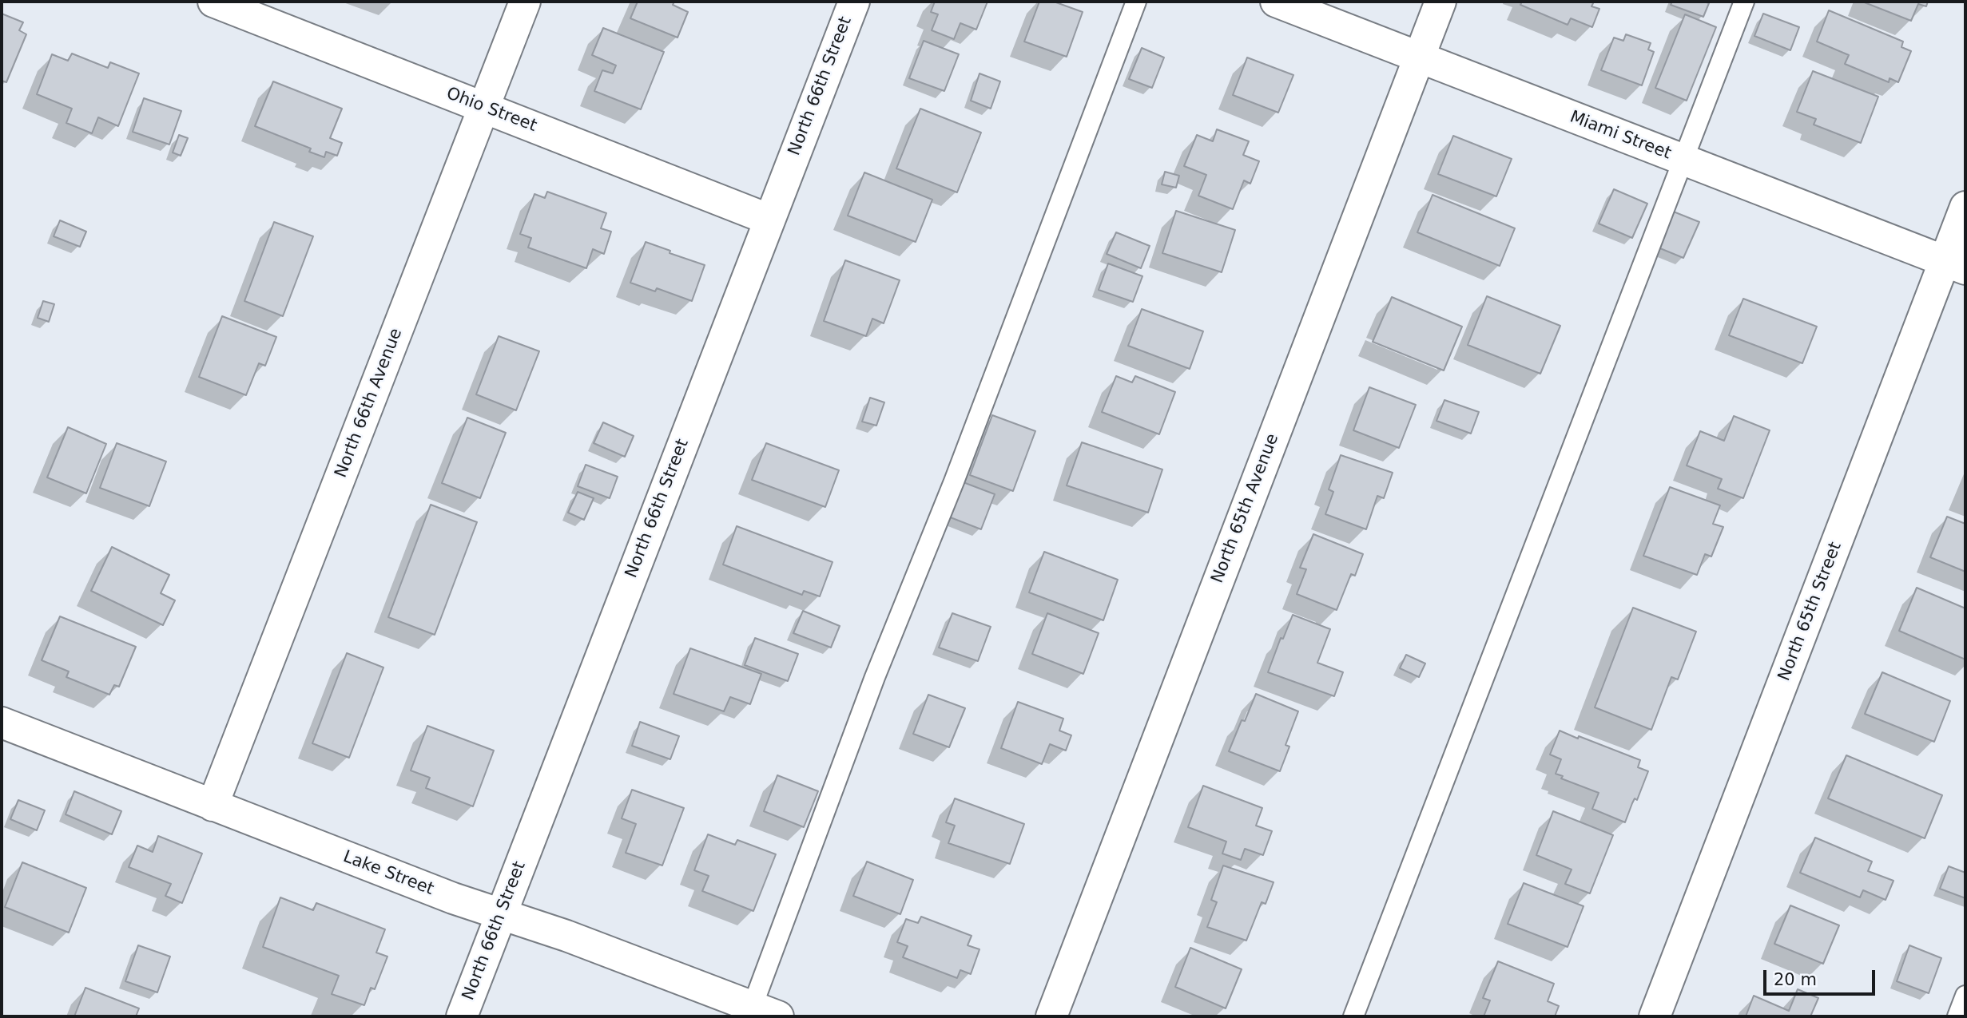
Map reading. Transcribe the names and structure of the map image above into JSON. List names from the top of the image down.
{
  "streets": {
    "street": [
      "North 66th Street",
      "Ohio Street",
      "Miami Street",
      "North 66th Avenue",
      "North 65th Avenue",
      "North 65th Street",
      "Lake Street"
    ]
  },
  "crossings": [
    ["North 66th Street", "Ohio Street"],
    ["North 66th Street", "Lake Street"],
    ["Ohio Street", "North 66th Avenue"],
    ["Miami Street", "North 65th Avenue"],
    ["Miami Street", "North 65th Street"],
    ["North 66th Avenue", "Lake Street"]
  ],
  "scale_bar": "20 m"
}
